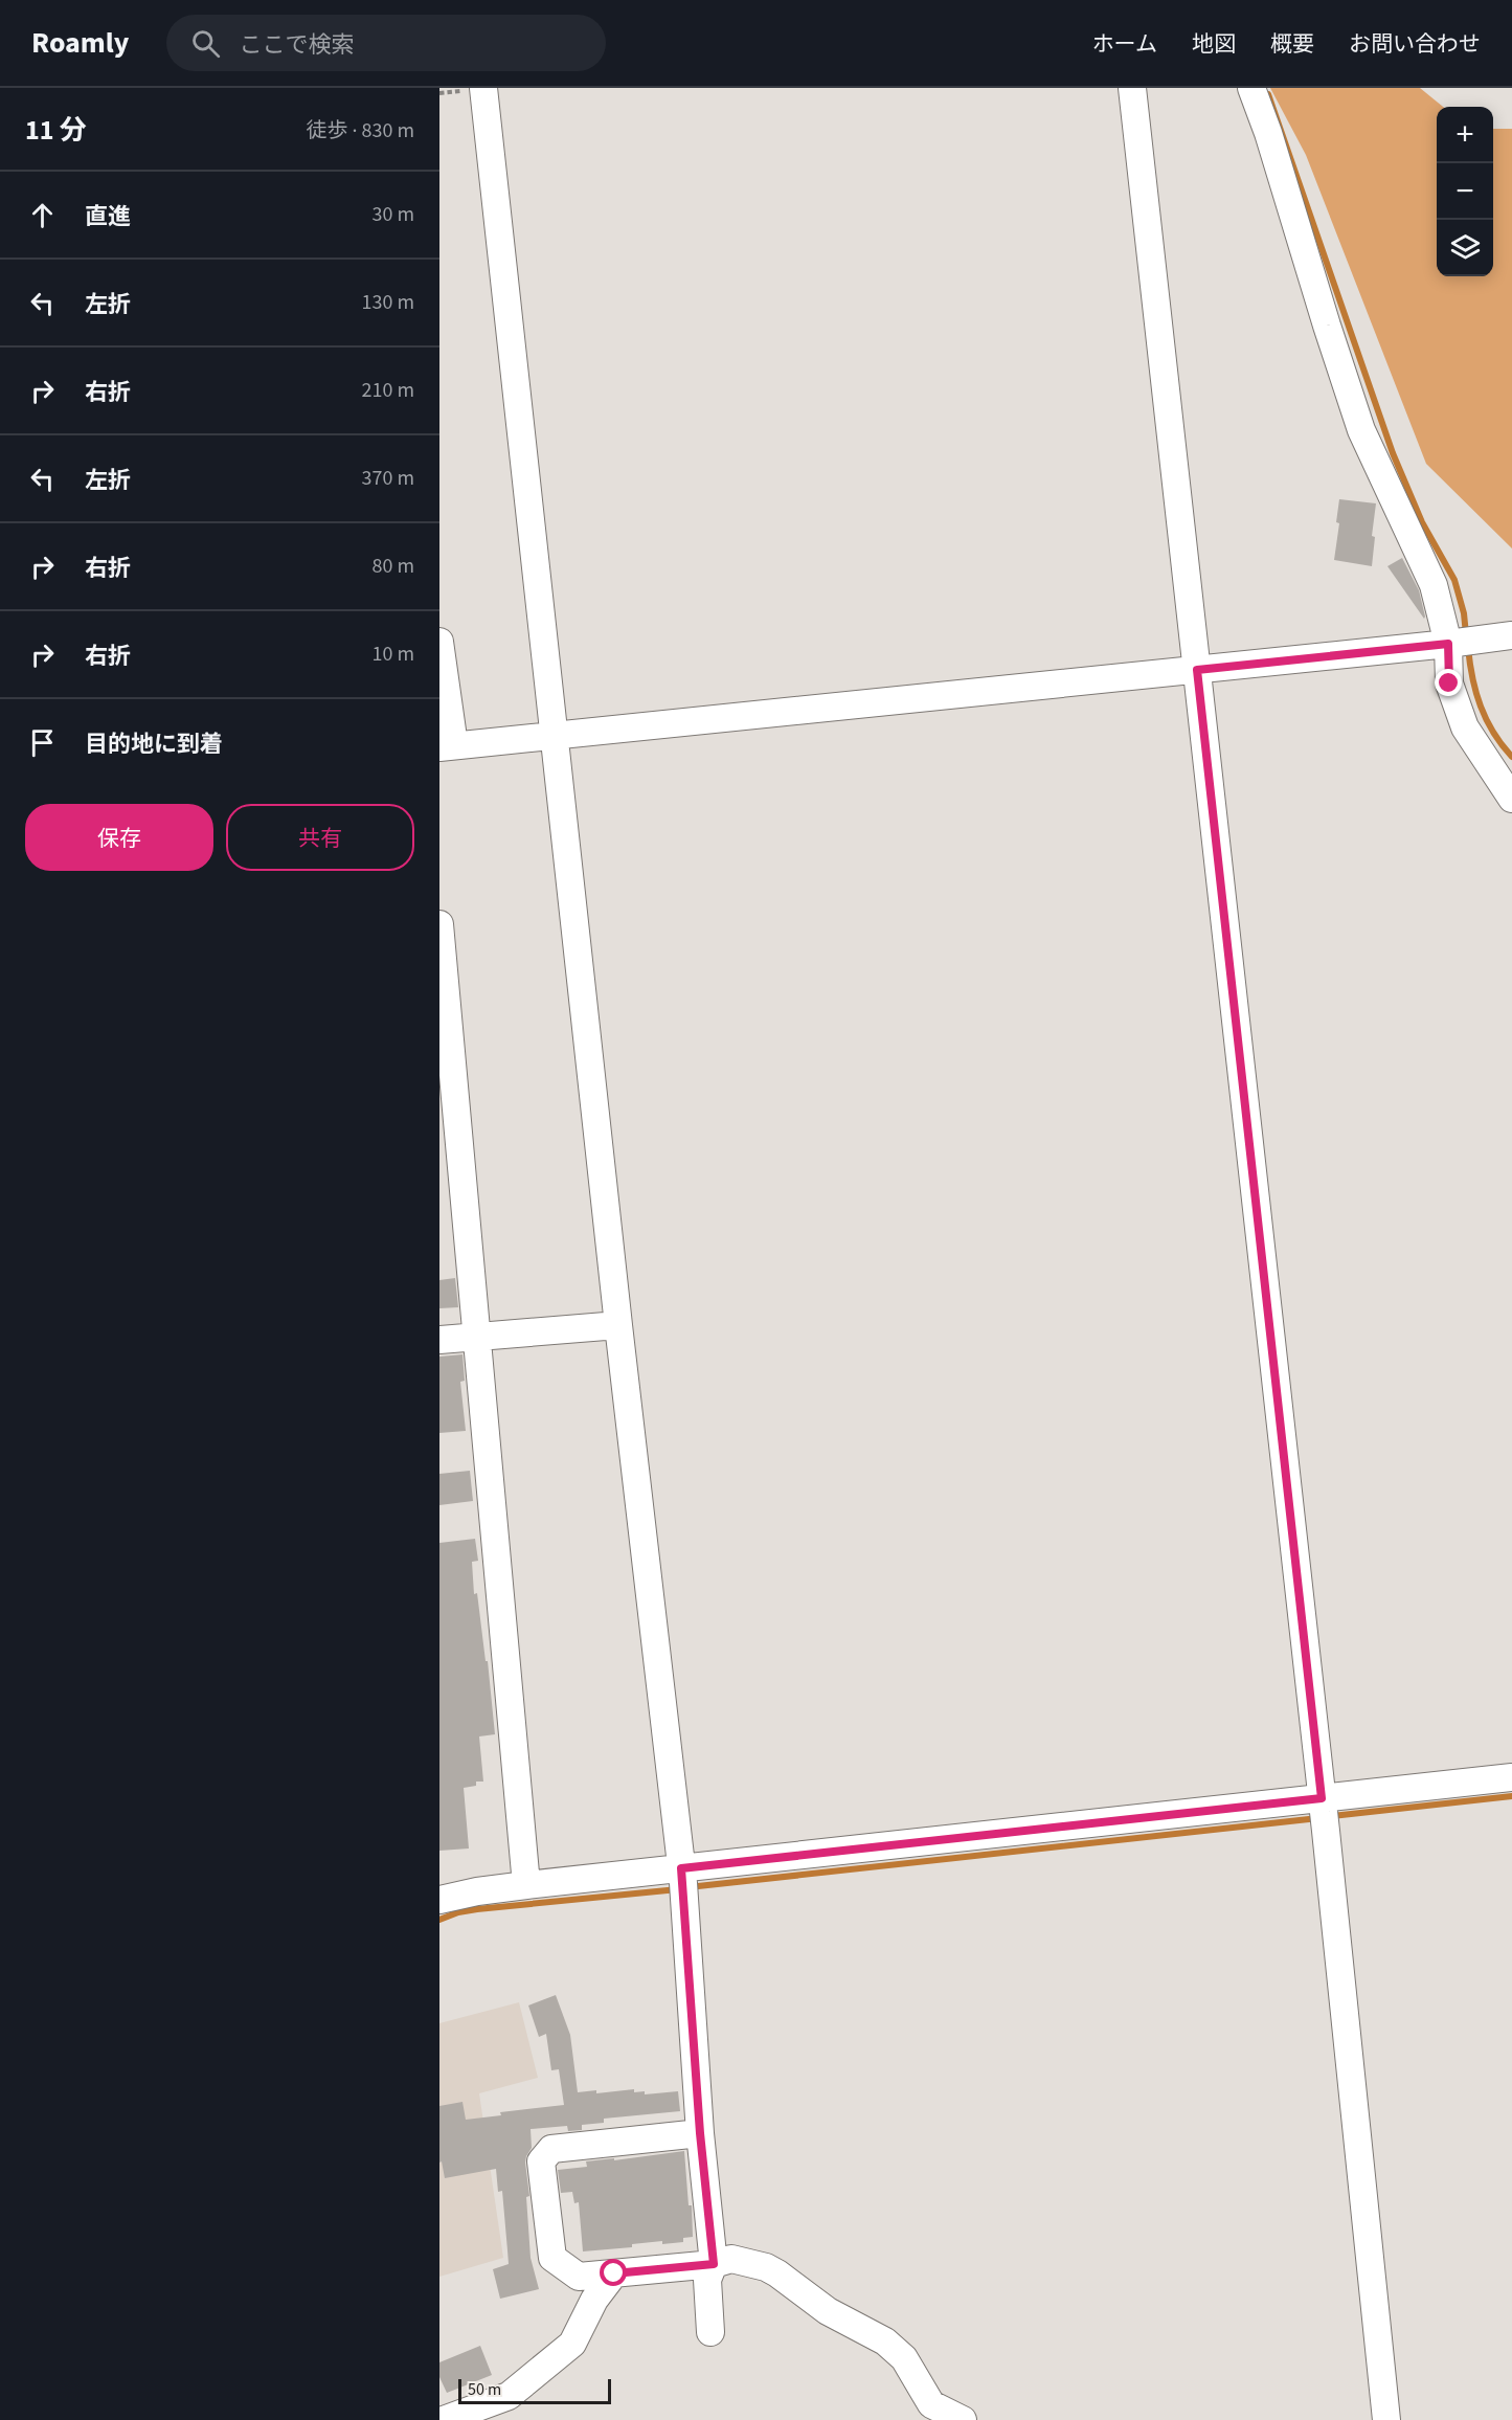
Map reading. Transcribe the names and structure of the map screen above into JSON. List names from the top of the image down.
{
  "scale_bar": "50 m",
  "page": {
    "header": "Roamly",
    "search": "ここで検索",
    "nav": [
      "ホーム",
      "地図",
      "概要",
      "お問い合わせ"
    ],
    "heading": ["11 分", "徒歩 · 830 m"],
    "map_buttons": ["+", "−"],
    "list": [
      ["直進", "30 m"],
      ["左折", "130 m"],
      ["右折", "210 m"],
      ["左折", "370 m"],
      ["右折", "80 m"],
      ["右折", "10 m"],
      "目的地に到着"
    ],
    "buttons": ["保存", "共有"],
    "scale": "50 m"
  }
}
